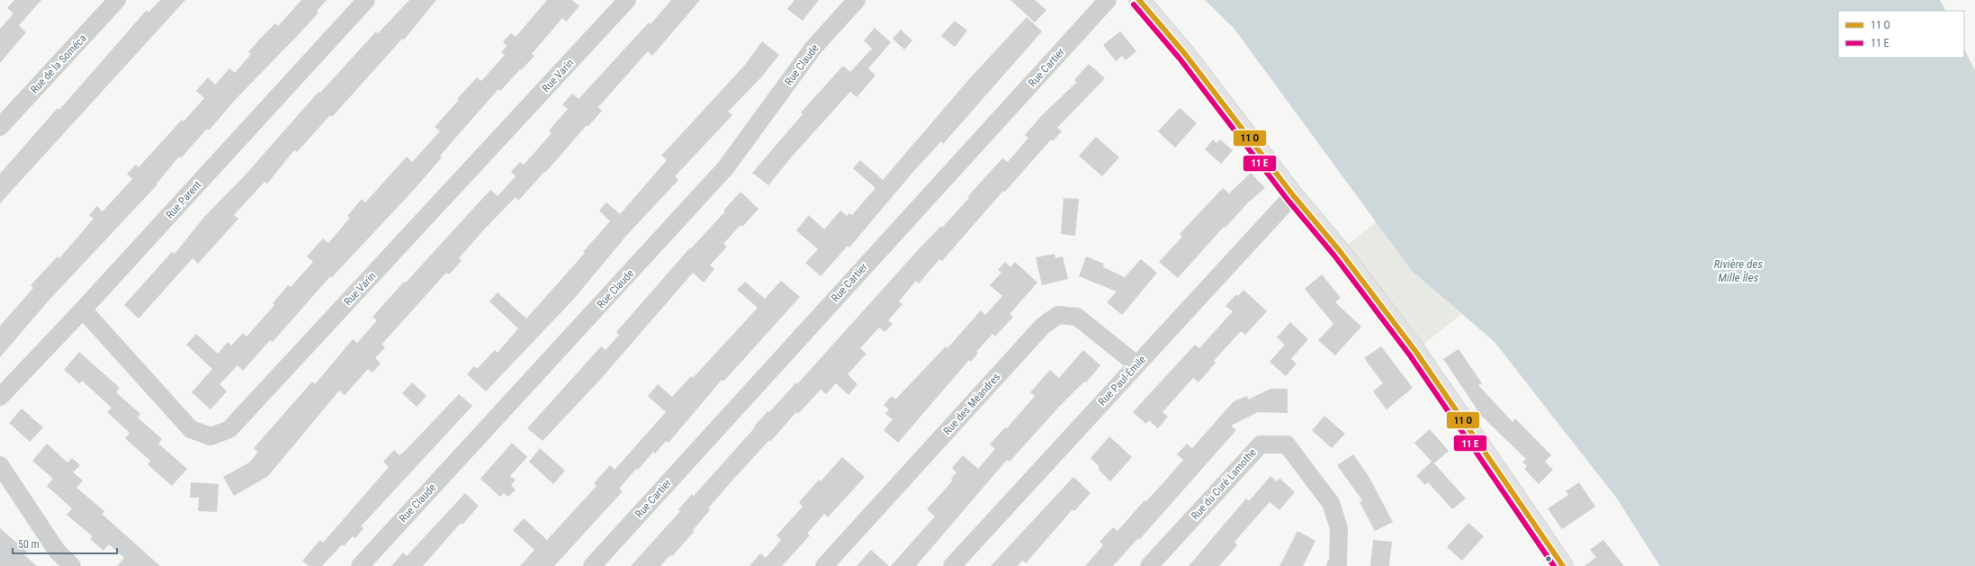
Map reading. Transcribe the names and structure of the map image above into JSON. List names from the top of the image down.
{
  "streets": {
    "street": [
      "Rue de la Soméca",
      "Rue Claude",
      "Rue Cartier",
      "Rue Varin",
      "Rue Parent",
      "Rue Paul-Émile",
      "Rue des Méandres",
      "Rue du Curé Lamothe"
    ]
  },
  "crossings": [
    ["Rue Varin", "Rue Parent"],
    ["Rue Paul-Émile", "Rue des Méandres"]
  ],
  "water": ["Rivière des Mille Îles"],
  "legend": ["11 O", "11 E"],
  "scale_bar": "50 m"
}
